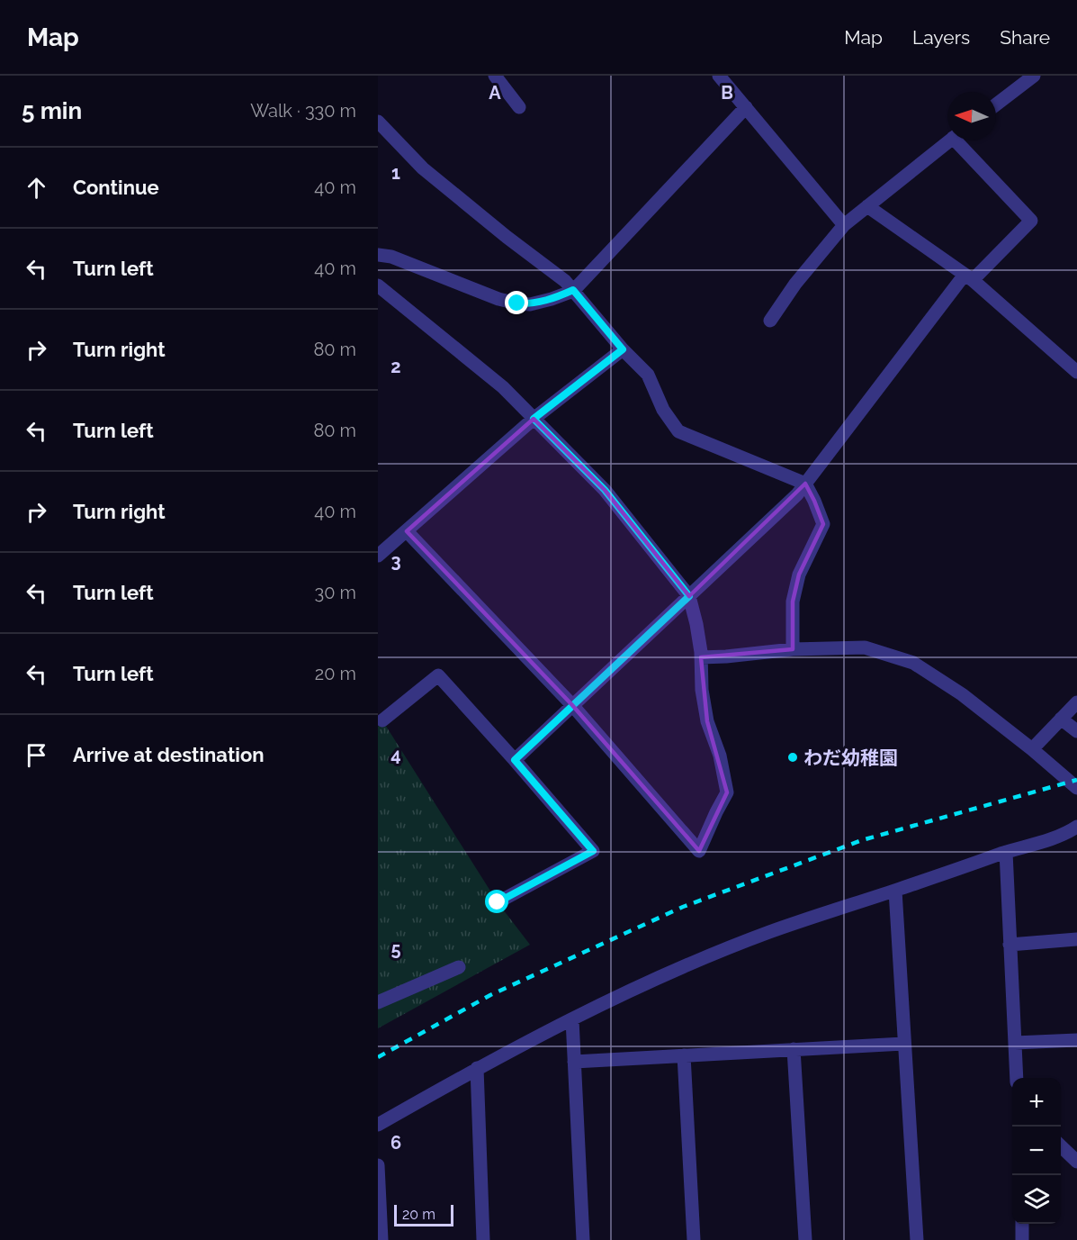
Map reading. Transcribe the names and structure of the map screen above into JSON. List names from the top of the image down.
{
  "places": ["わだ幼稚園"],
  "scale_bar": "20 m",
  "north": "left",
  "page": {
    "header": "Map",
    "nav": ["Map", "Layers", "Share"],
    "heading": ["5 min", "Walk · 330 m"],
    "list": [
      ["Continue", "40 m"],
      ["Turn left", "40 m"],
      ["Turn right", "80 m"],
      ["Turn left", "80 m"],
      ["Turn right", "40 m"],
      ["Turn left", "30 m"],
      ["Turn left", "20 m"],
      "Arrive at destination"
    ],
    "map_buttons": ["+", "−"],
    "scale": "20 m"
  },
  "grid": {
    "columns": ["A", "B"],
    "rows": [
      "1",
      "2",
      "3",
      "4",
      "5",
      "6"
    ]
  }
}
